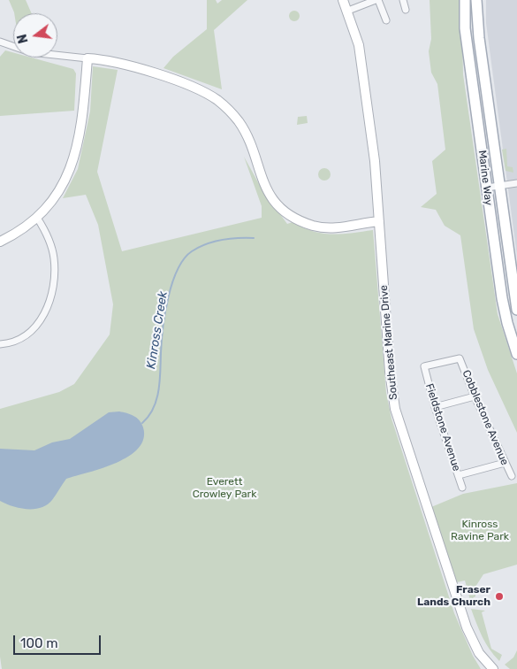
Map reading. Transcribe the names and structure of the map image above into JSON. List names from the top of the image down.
{
  "streets": {
    "main road": ["Marine Way"],
    "street": ["Southeast Marine Drive", "Cobblestone Avenue", "Fieldstone Avenue"]
  },
  "crossings": [
    ["Cobblestone Avenue", "Fieldstone Avenue"]
  ],
  "water": ["Kinross Creek"],
  "parks": ["Everett Crowley Park", "Kinross Ravine Park"],
  "places": ["Fraser Lands Church"],
  "scale_bar": "100 m",
  "north": "left"
}
